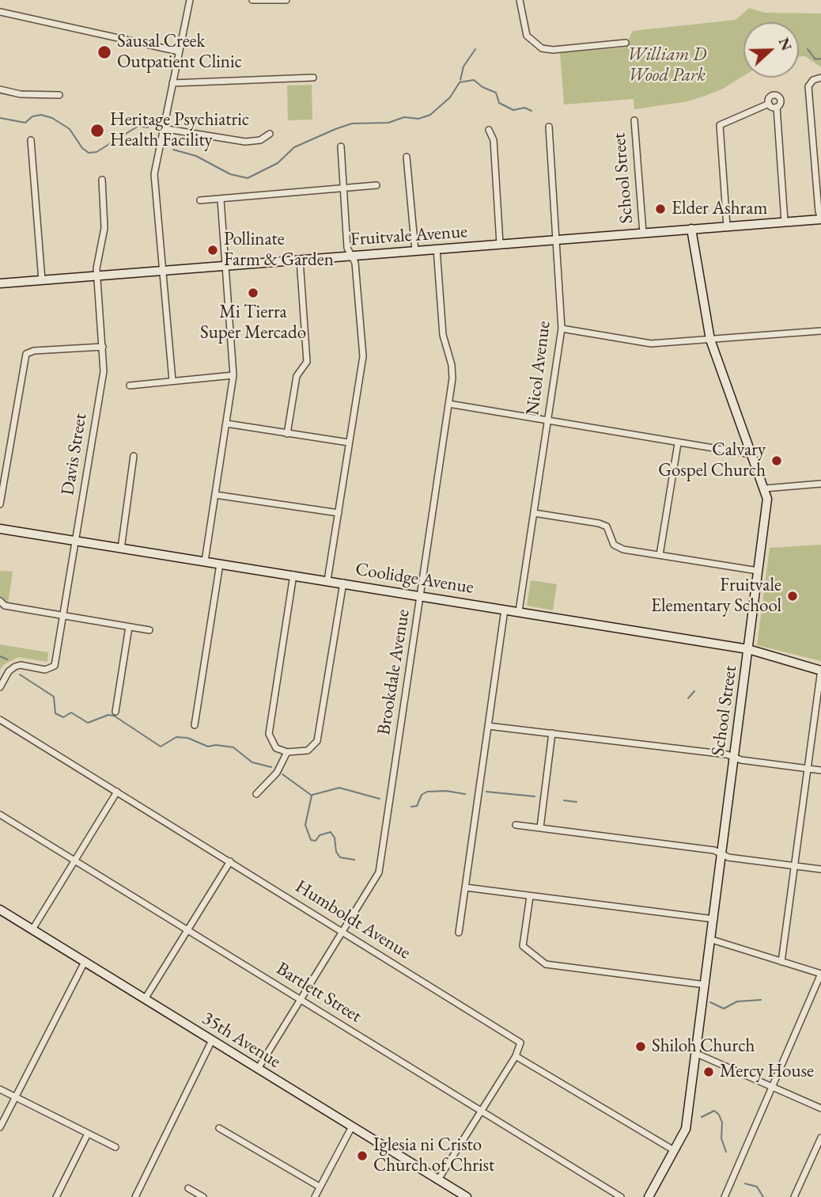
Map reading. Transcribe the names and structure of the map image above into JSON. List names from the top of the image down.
{
  "streets": {
    "street": [
      "School Street",
      "Fruitvale Avenue",
      "Nicol Avenue",
      "Davis Street",
      "Coolidge Avenue",
      "Brookdale Avenue",
      "Humboldt Avenue",
      "Bartlett Street",
      "35th Avenue"
    ]
  },
  "crossings": [
    ["School Street", "Fruitvale Avenue"],
    ["School Street", "Coolidge Avenue"],
    ["Fruitvale Avenue", "Nicol Avenue"],
    ["Fruitvale Avenue", "Davis Street"],
    ["Fruitvale Avenue", "Brookdale Avenue"],
    ["Nicol Avenue", "Coolidge Avenue"],
    ["Davis Street", "Coolidge Avenue"],
    ["Coolidge Avenue", "Brookdale Avenue"],
    ["Brookdale Avenue", "Humboldt Avenue"],
    ["Brookdale Avenue", "Bartlett Street"],
    ["Brookdale Avenue", "35th Avenue"]
  ],
  "parks": ["William D Wood Park"],
  "places": [
    "Sausal Creek Outpatient Clinic",
    "Heritage Psychiatric Health Facility",
    "Elder Ashram",
    "Pollinate Farm & Garden",
    "Mi Tierra Super Mercado",
    "Calvary Gospel Church",
    "Fruitvale Elementary School",
    "Shiloh Church",
    "Mercy House",
    "Iglesia ni Cristo Church of Christ"
  ],
  "north": "right"
}
